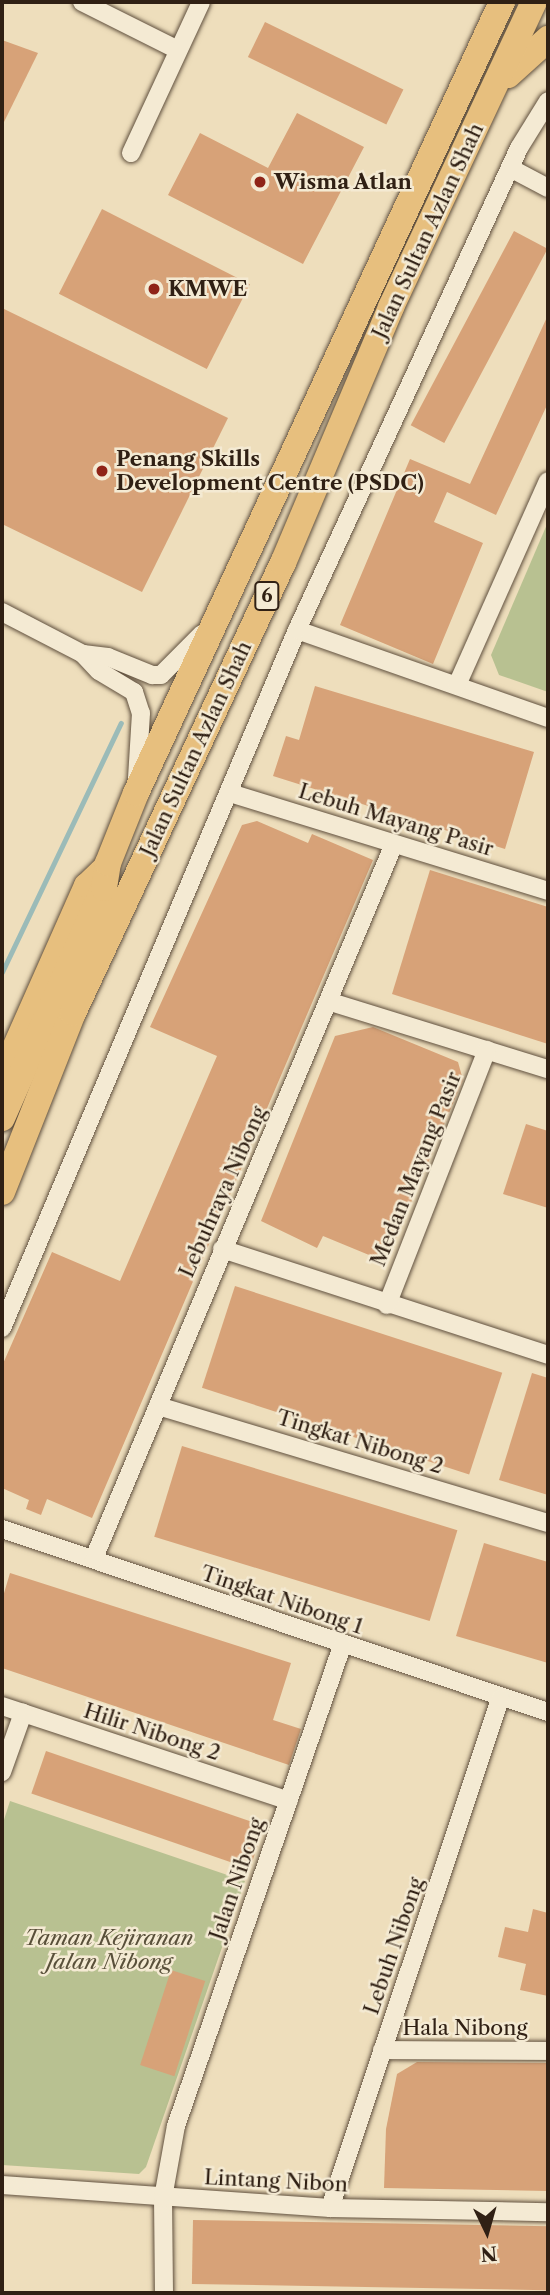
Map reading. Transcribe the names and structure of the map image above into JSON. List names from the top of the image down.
{
  "streets": {
    "highway": ["Jalan Sultan Azlan Shah", "6"],
    "street": [
      "Lebuh Mayang Pasir",
      "Medan Mayang Pasir",
      "Lebuhraya Nibong",
      "Tingkat Nibong 2",
      "Tingkat Nibong 1",
      "Hilir Nibong 2",
      "Jalan Nibong",
      "Lebuh Nibong",
      "Hala Nibong",
      "Lintang Nibon"
    ]
  },
  "crossings": [
    ["Lebuh Mayang Pasir", "Lebuhraya Nibong"],
    ["Medan Mayang Pasir", "Lebuhraya Nibong"],
    ["Lebuhraya Nibong", "Tingkat Nibong 2"],
    ["Lebuhraya Nibong", "Tingkat Nibong 1"],
    ["Tingkat Nibong 1", "Jalan Nibong"],
    ["Tingkat Nibong 1", "Lebuh Nibong"],
    ["Hilir Nibong 2", "Jalan Nibong"],
    ["Jalan Nibong", "Lintang Nibon"],
    ["Lebuh Nibong", "Hala Nibong"],
    ["Lebuh Nibong", "Lintang Nibon"]
  ],
  "parks": ["Taman Kejiranan Jalan Nibong"],
  "places": ["Wisma Atlan", "KMWE", "Penang Skills Development Centre (PSDC)"],
  "north": "bottom"
}
